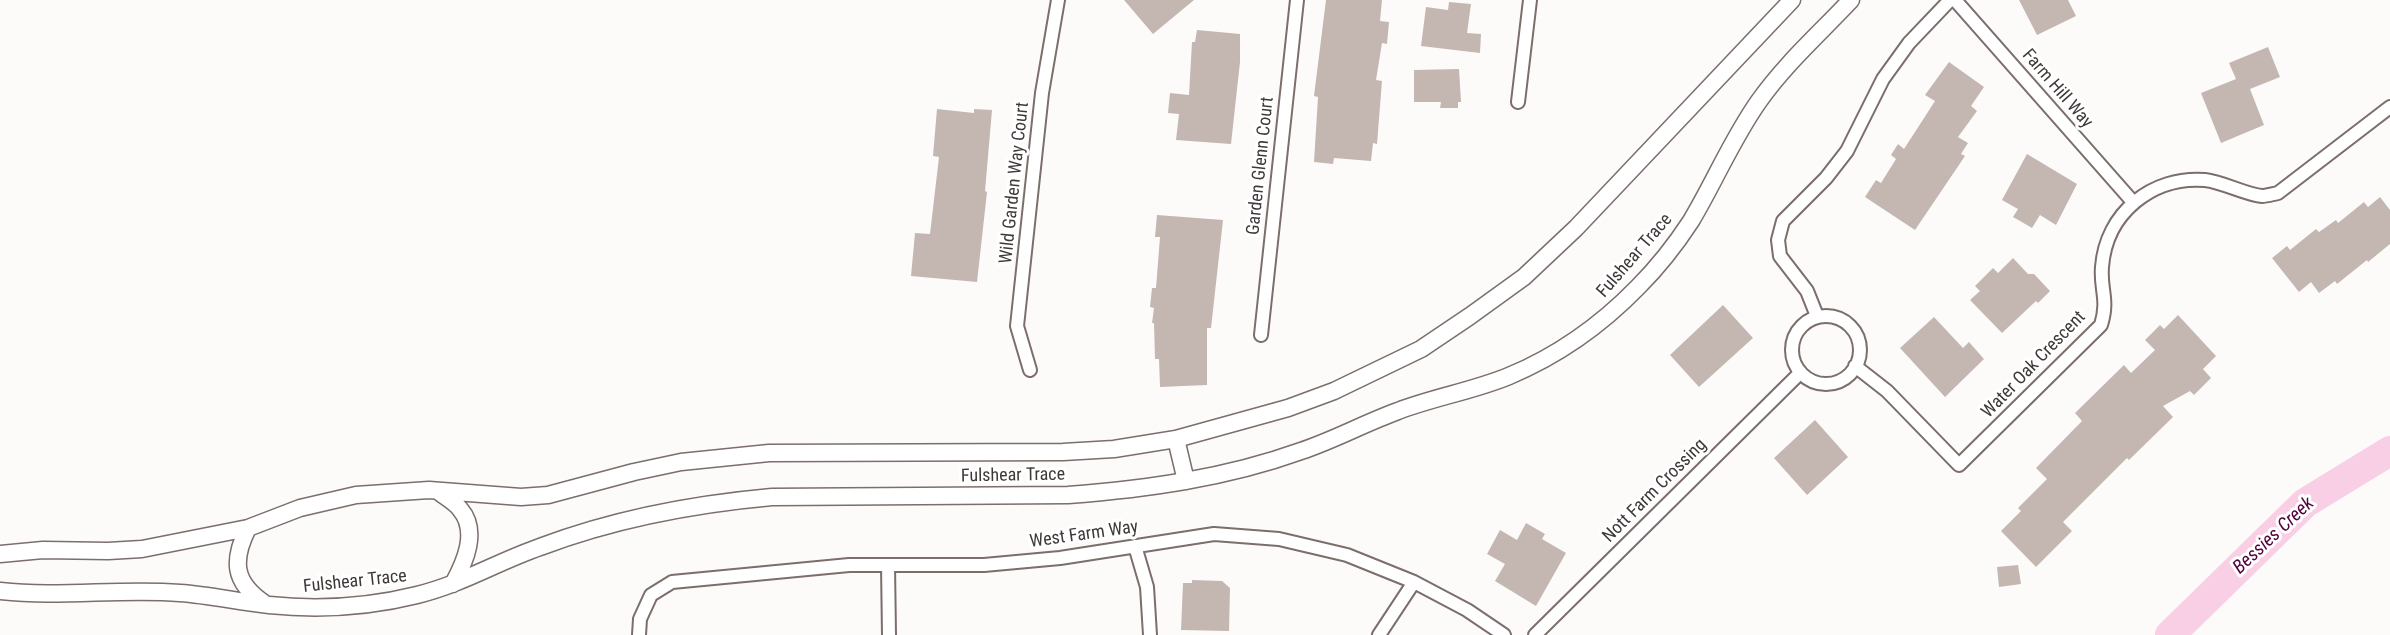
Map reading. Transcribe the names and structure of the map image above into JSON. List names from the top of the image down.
{
  "streets": {
    "street": [
      "Farm Hill Way",
      "Garden Glenn Court",
      "Wild Garden Way Court",
      "Fulshear Trace",
      "Water Oak Crescent",
      "Nott Farm Crossing",
      "West Farm Way"
    ]
  },
  "crossings": [
    ["Farm Hill Way", "Water Oak Crescent"],
    ["Water Oak Crescent", "Nott Farm Crossing"]
  ],
  "water": ["Bessies Creek"]
}
